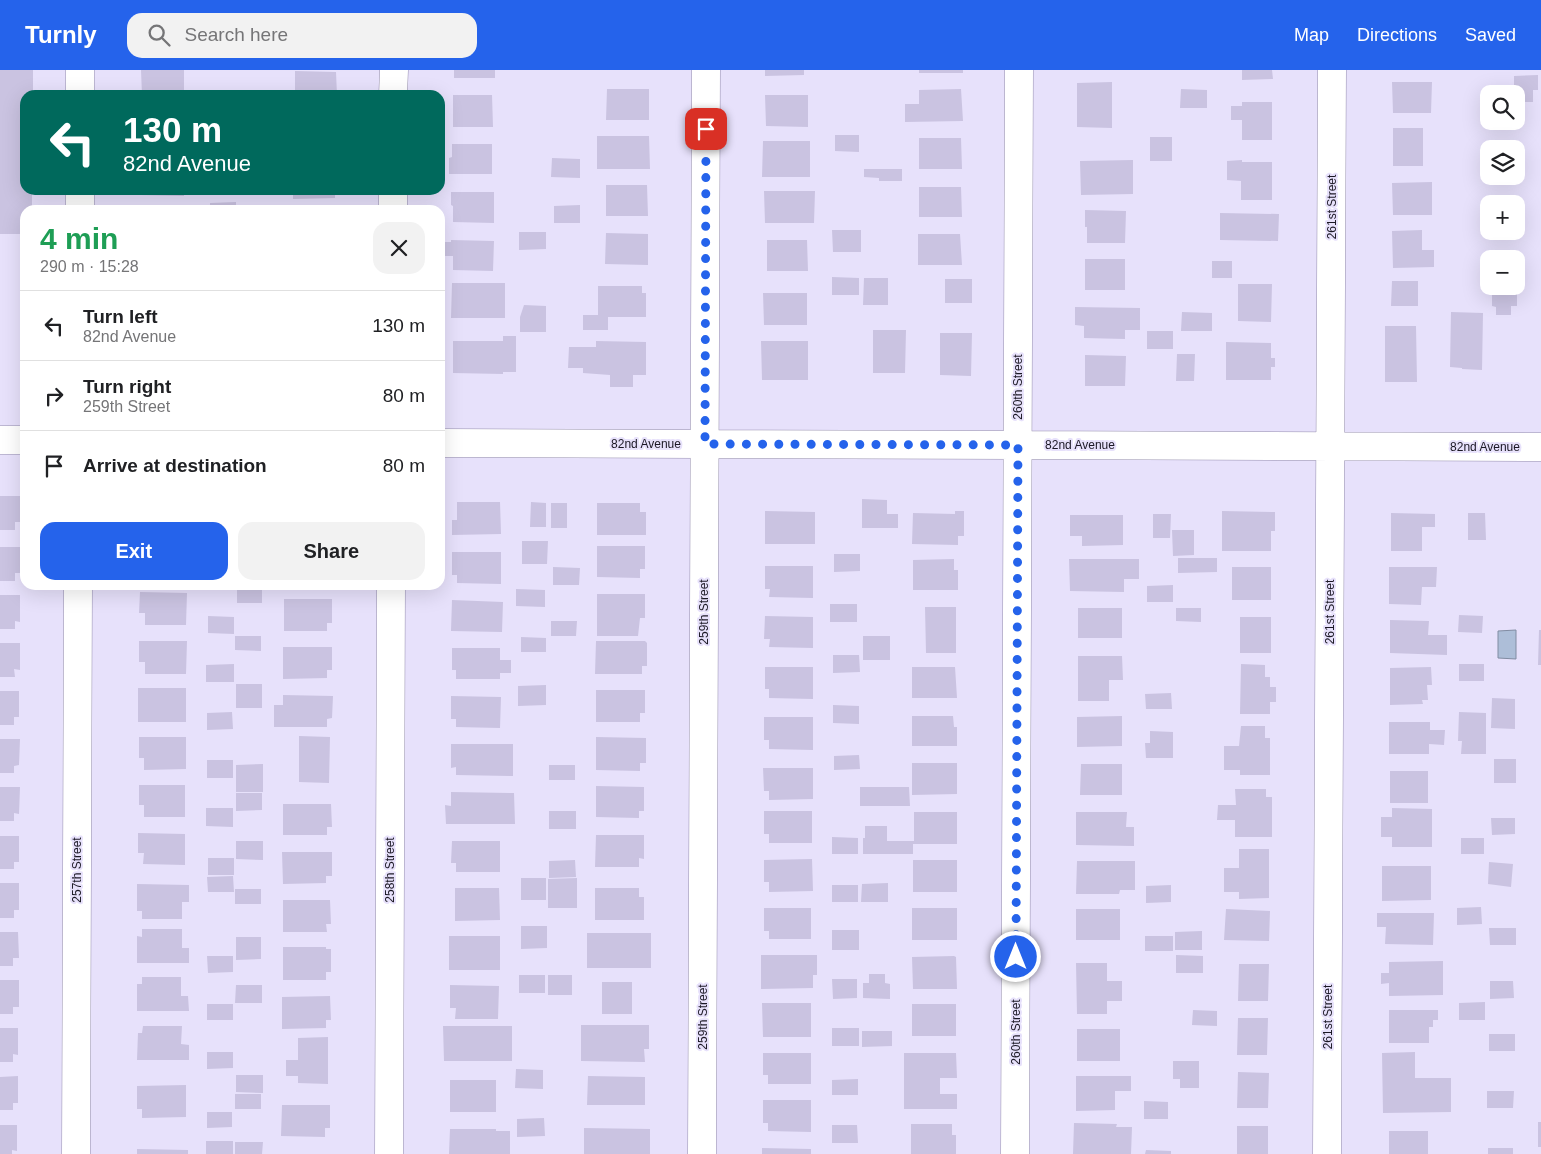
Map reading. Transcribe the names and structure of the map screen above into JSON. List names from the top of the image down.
{
  "streets": {
    "street": [
      "261st Street",
      "260th Street",
      "82nd Avenue",
      "259th Street",
      "257th Street",
      "258th Street"
    ]
  },
  "crossings": [
    ["261st Street", "82nd Avenue"],
    ["260th Street", "82nd Avenue"],
    ["82nd Avenue", "259th Street"]
  ],
  "page": {
    "header": "Turnly",
    "search": "Search here",
    "nav": ["Map", "Directions", "Saved"],
    "map_buttons": ["+", "−"],
    "turn": ["130 m", "82nd Avenue"],
    "heading": ["4 min", "290 m · 15:28"],
    "list": [
      {
        "name": "Turn left",
        "note": "82nd Avenue",
        "value": "130 m"
      },
      {
        "name": "Turn right",
        "note": "259th Street",
        "value": "80 m"
      },
      {
        "name": "Arrive at destination",
        "value": "80 m"
      }
    ],
    "buttons": ["Exit", "Share"]
  }
}
